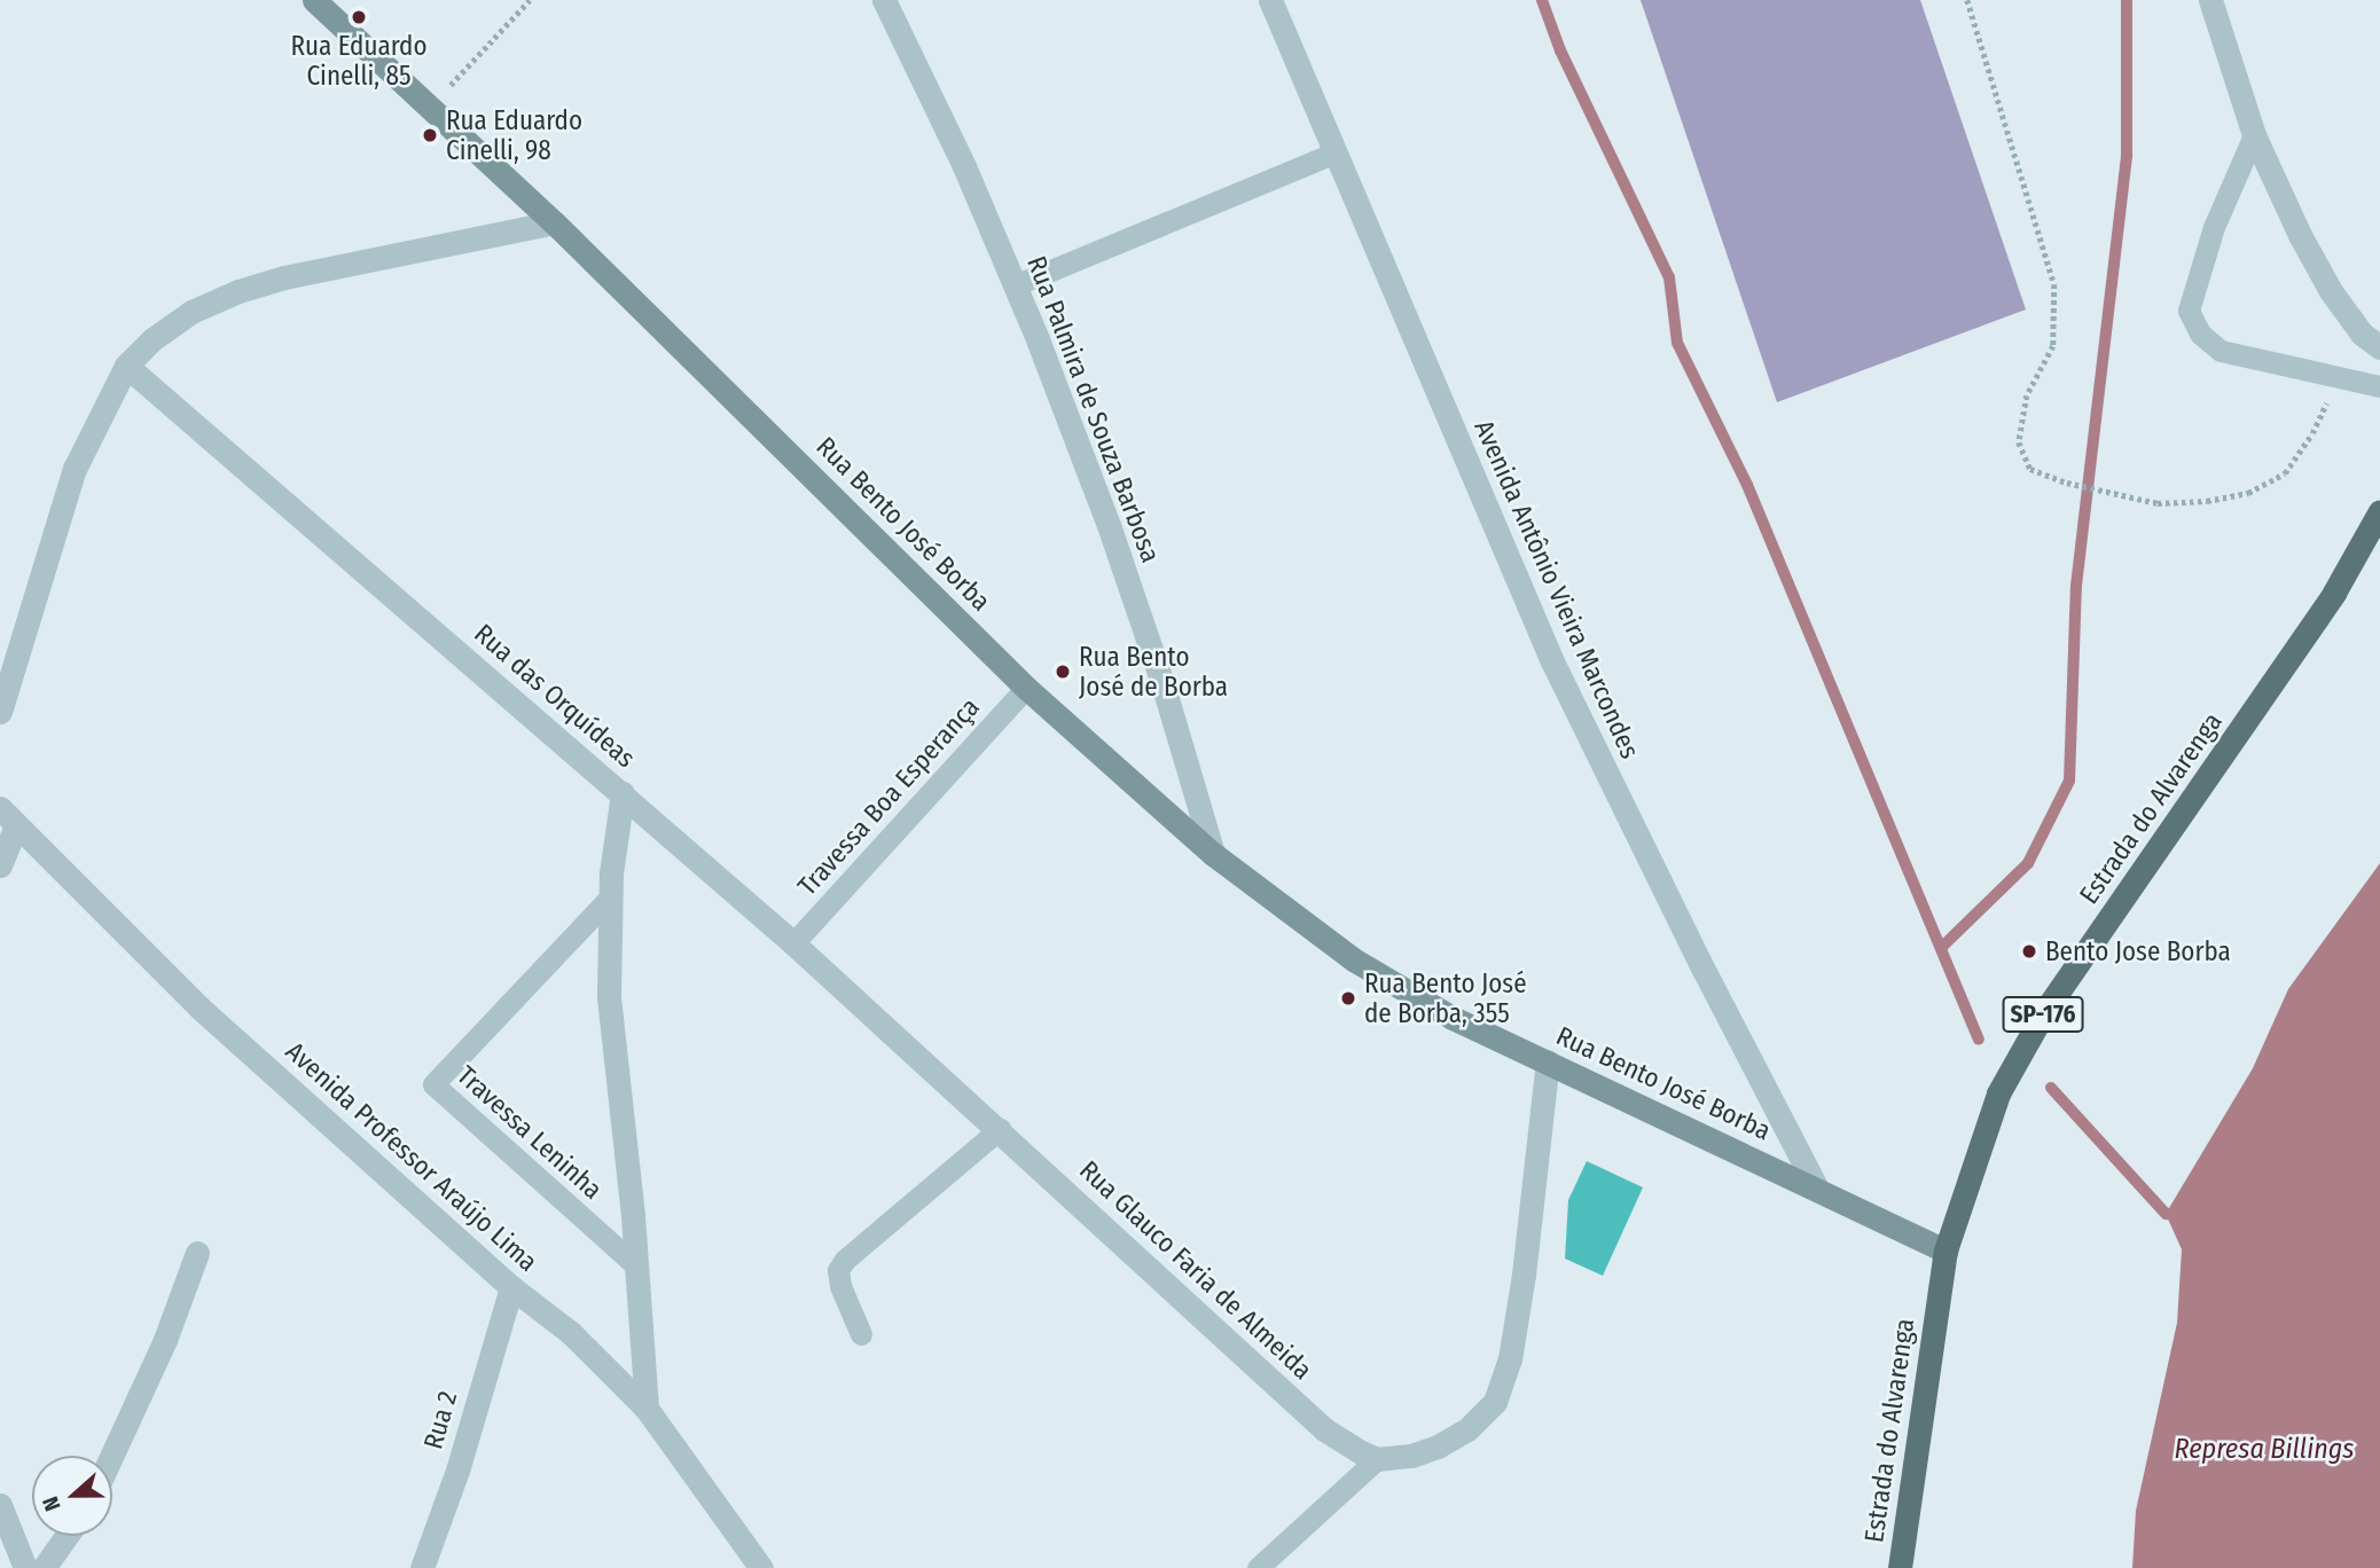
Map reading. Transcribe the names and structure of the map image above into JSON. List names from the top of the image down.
{
  "streets": {
    "main road": ["Estrada do Alvarenga", "SP-176"],
    "street": [
      "Rua Palmira de Souza Barbosa",
      "Rua Bento José Borba",
      "Avenida Antônio Vieira Marcondes",
      "Rua das Orquídeas",
      "Avenida Professor Araújo Lima",
      "Rua Glauco Faria de Almeida",
      "Rua 2"
    ],
    "lane": ["Travessa Boa Esperança", "Travessa Leninha"]
  },
  "crossings": [
    ["Rua Palmira de Souza Barbosa", "Rua Bento José Borba"],
    ["Rua Bento José Borba", "Avenida Antônio Vieira Marcondes"],
    ["Rua Bento José Borba", "Travessa Boa Esperança"],
    ["Rua Bento José Borba", "Estrada do Alvarenga"],
    ["Rua das Orquídeas", "Travessa Leninha"],
    ["Rua das Orquídeas", "Avenida Professor Araújo Lima"],
    ["Rua das Orquídeas", "Rua Glauco Faria de Almeida"],
    ["Travessa Boa Esperança", "Rua Glauco Faria de Almeida"],
    ["Avenida Professor Araújo Lima", "Rua 2"]
  ],
  "water": ["Represa Billings"],
  "places": [
    "Rua Eduardo Cinelli, 85",
    "Rua Eduardo Cinelli, 98",
    "Rua Bento José de Borba",
    "Bento Jose Borba",
    "Rua Bento José de Borba, 355"
  ],
  "north": "left"
}
